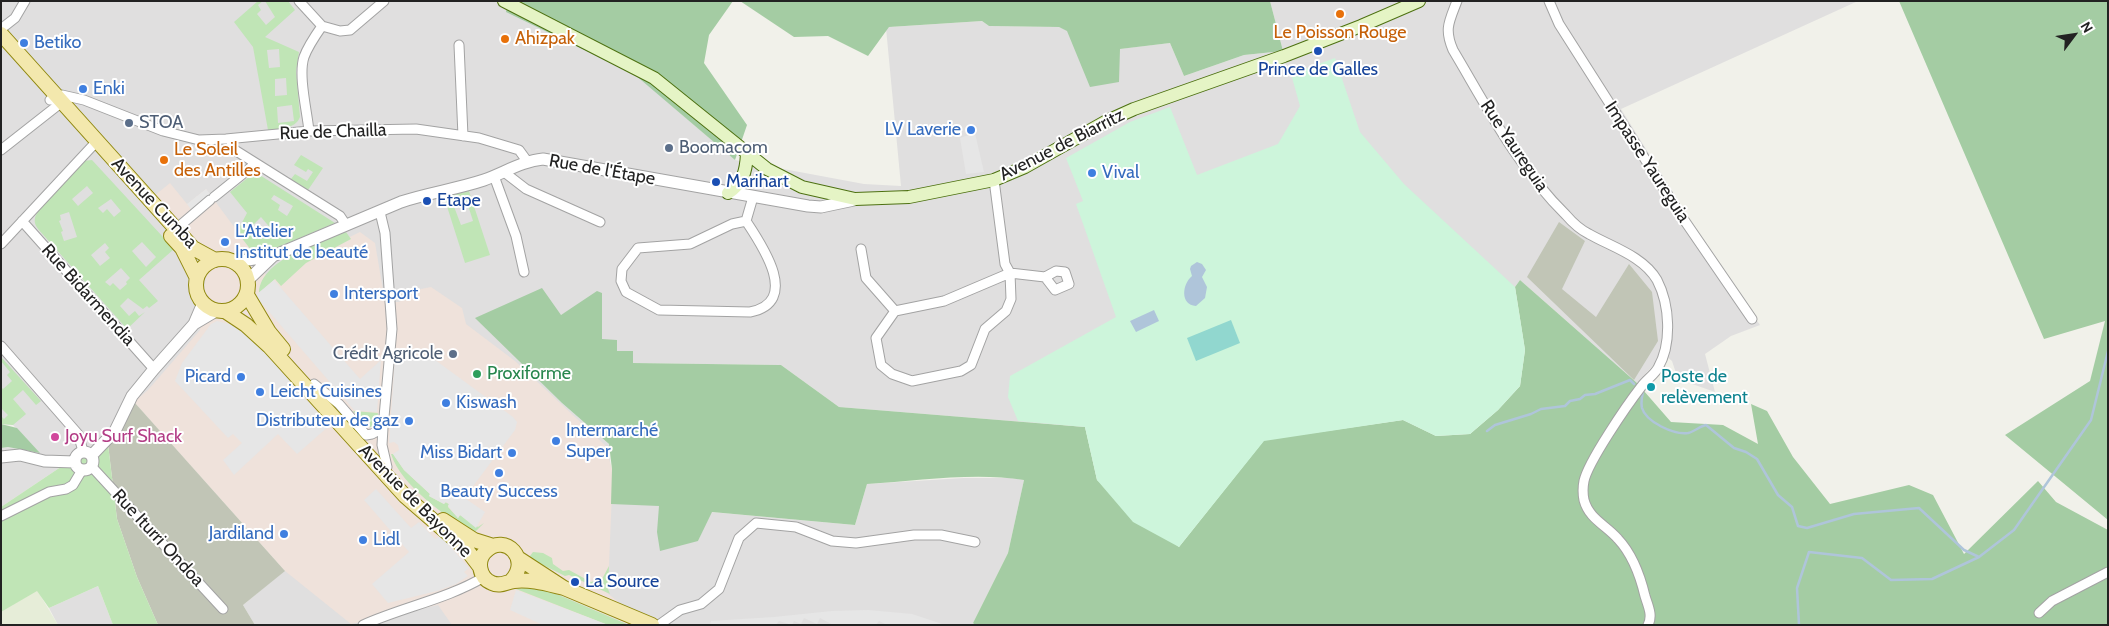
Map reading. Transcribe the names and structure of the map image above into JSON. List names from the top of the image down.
{
  "streets": {
    "main road": ["Avenue de Biarritz", "Avenue Cumba", "Avenue de Bayonne"],
    "street": [
      "Rue de Chailla",
      "Rue Yaureguia",
      "Impasse Yaureguia",
      "Rue de l'Étape",
      "Rue Bidarmendia",
      "Rue Iturri Ondoa"
    ]
  },
  "crossings": [
    ["Rue de Chailla", "Rue de l'Étape"],
    ["Rue de Chailla", "Avenue Cumba"],
    ["Avenue de Biarritz", "Rue de l'Étape"],
    ["Avenue Cumba", "Avenue de Bayonne"]
  ],
  "places": [
    "Le Poisson Rouge",
    "Ahizpak",
    "Betiko",
    "Prince de Galles",
    "Enki",
    "STOA",
    "LV Laverie",
    "Boomacom",
    "Le Soleil des Antilles",
    "Vival",
    "Marihart",
    "Etape",
    "L'Atelier Institut de beauté",
    "Intersport",
    "Crédit Agricole",
    "Proxiforme",
    "Picard",
    "Poste de relèvement",
    "Leicht Cuisines",
    "Kiswash",
    "Distributeur de gaz",
    "Joyu Surf Shack",
    "Intermarché Super",
    "Miss Bidart",
    "Beauty Success",
    "Jardiland",
    "Lidl",
    "La Source"
  ],
  "north": "top right"
}
